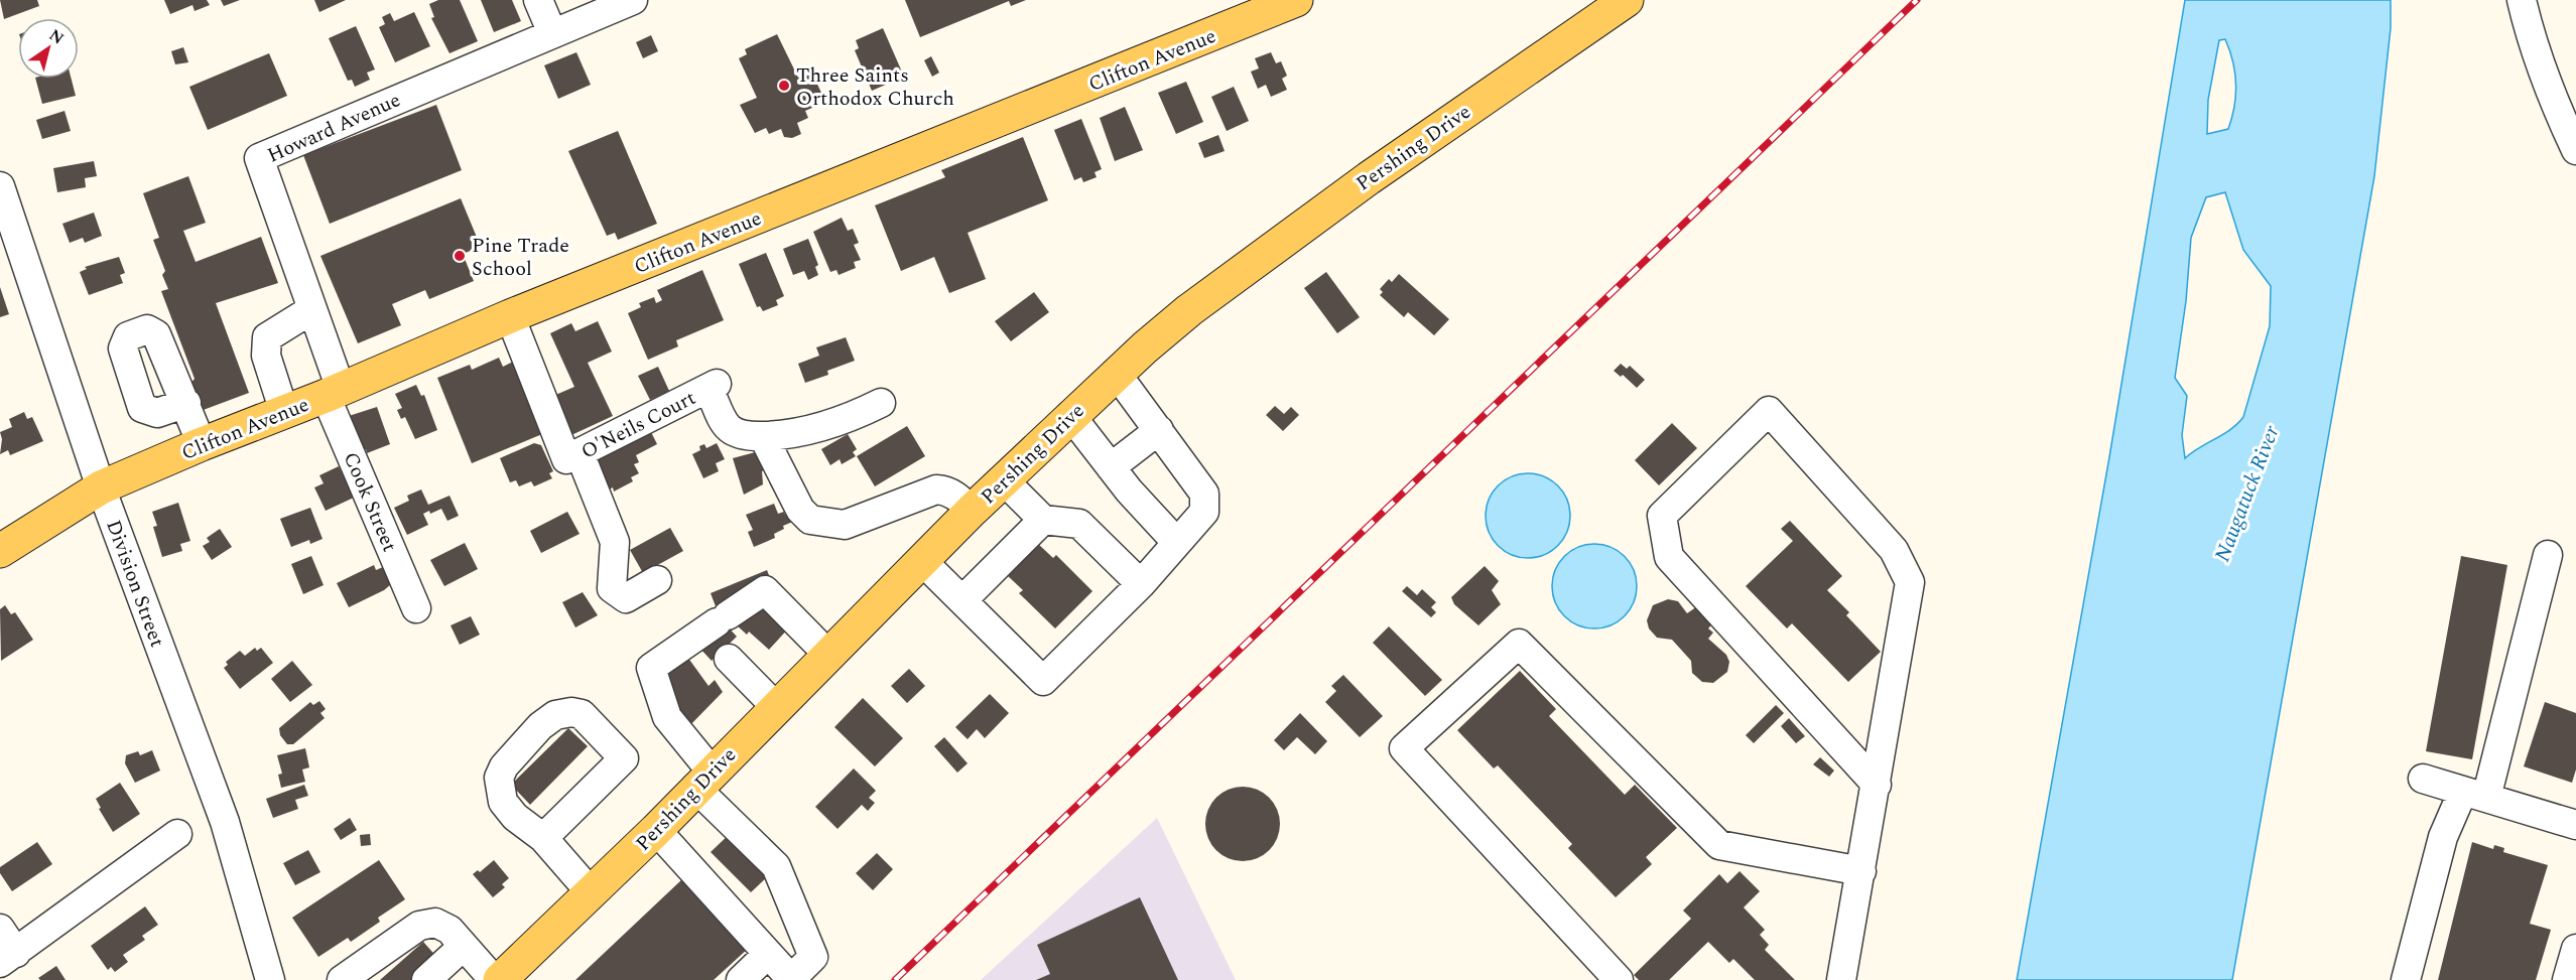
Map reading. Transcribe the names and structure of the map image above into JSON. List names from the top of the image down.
{
  "streets": {
    "main road": ["Clifton Avenue", "Pershing Drive"],
    "street": [
      "Howard Avenue",
      "O'Neils Court",
      "Cook Street",
      "Division Street"
    ]
  },
  "crossings": [
    ["Clifton Avenue", "Howard Avenue"],
    ["Clifton Avenue", "O'Neils Court"],
    ["Clifton Avenue", "Cook Street"],
    ["Clifton Avenue", "Division Street"],
    ["Howard Avenue", "Cook Street"]
  ],
  "water": ["Naugatuck River"],
  "places": ["Three Saints Orthodox Church", "Pine Trade School"],
  "north": "top right"
}
